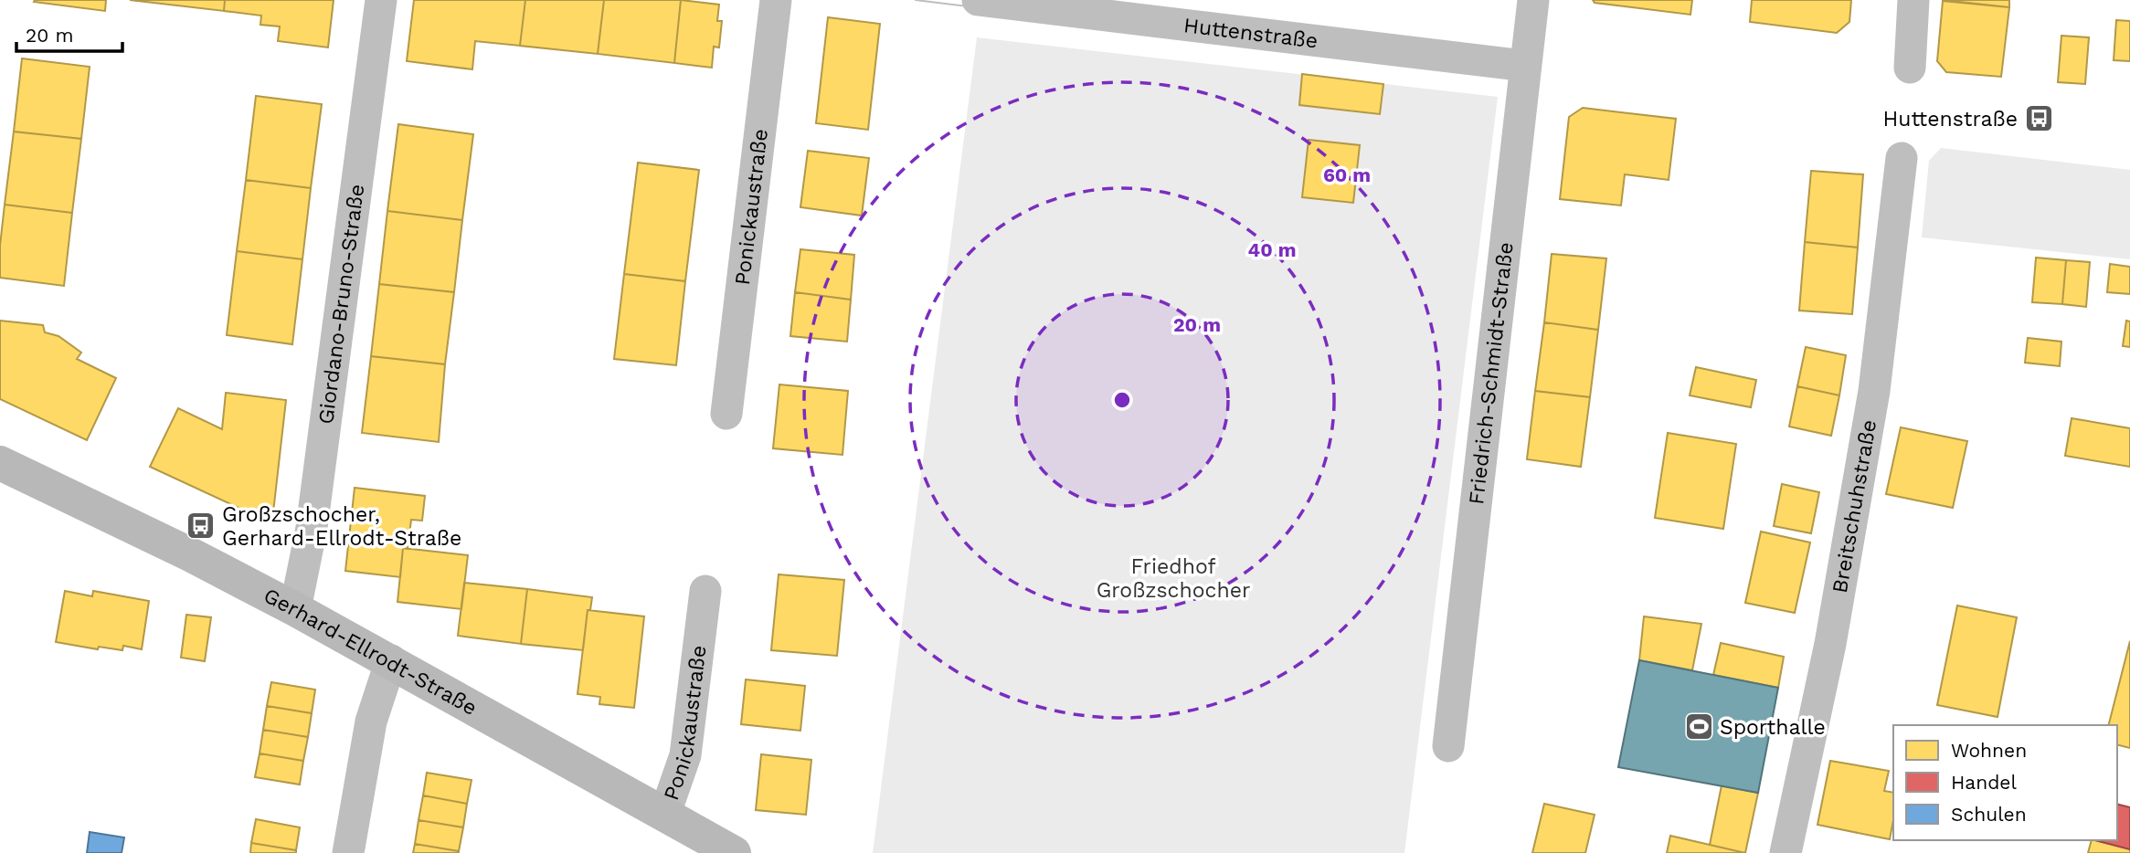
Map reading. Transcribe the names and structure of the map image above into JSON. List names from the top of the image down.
{
  "streets": {
    "main road": ["Gerhard-Ellrodt-Straße"],
    "street": [
      "Huttenstraße",
      "Ponickaustraße",
      "Giordano-Bruno-Straße",
      "Friedrich-Schmidt-Straße",
      "Breitschuhstraße"
    ]
  },
  "crossings": [
    ["Huttenstraße", "Friedrich-Schmidt-Straße"],
    ["Ponickaustraße", "Gerhard-Ellrodt-Straße"],
    ["Giordano-Bruno-Straße", "Gerhard-Ellrodt-Straße"]
  ],
  "parks": ["Friedhof Großzschocher"],
  "places": {
    "bus stop": ["Huttenstraße", "Großzschocher, Gerhard-Ellrodt-Straße"],
    "sports": ["Sporthalle"]
  },
  "legend": ["Wohnen", "Handel", "Schulen"],
  "scale_bar": "20 m",
  "rings": ["60 m", "40 m", "20 m"]
}
